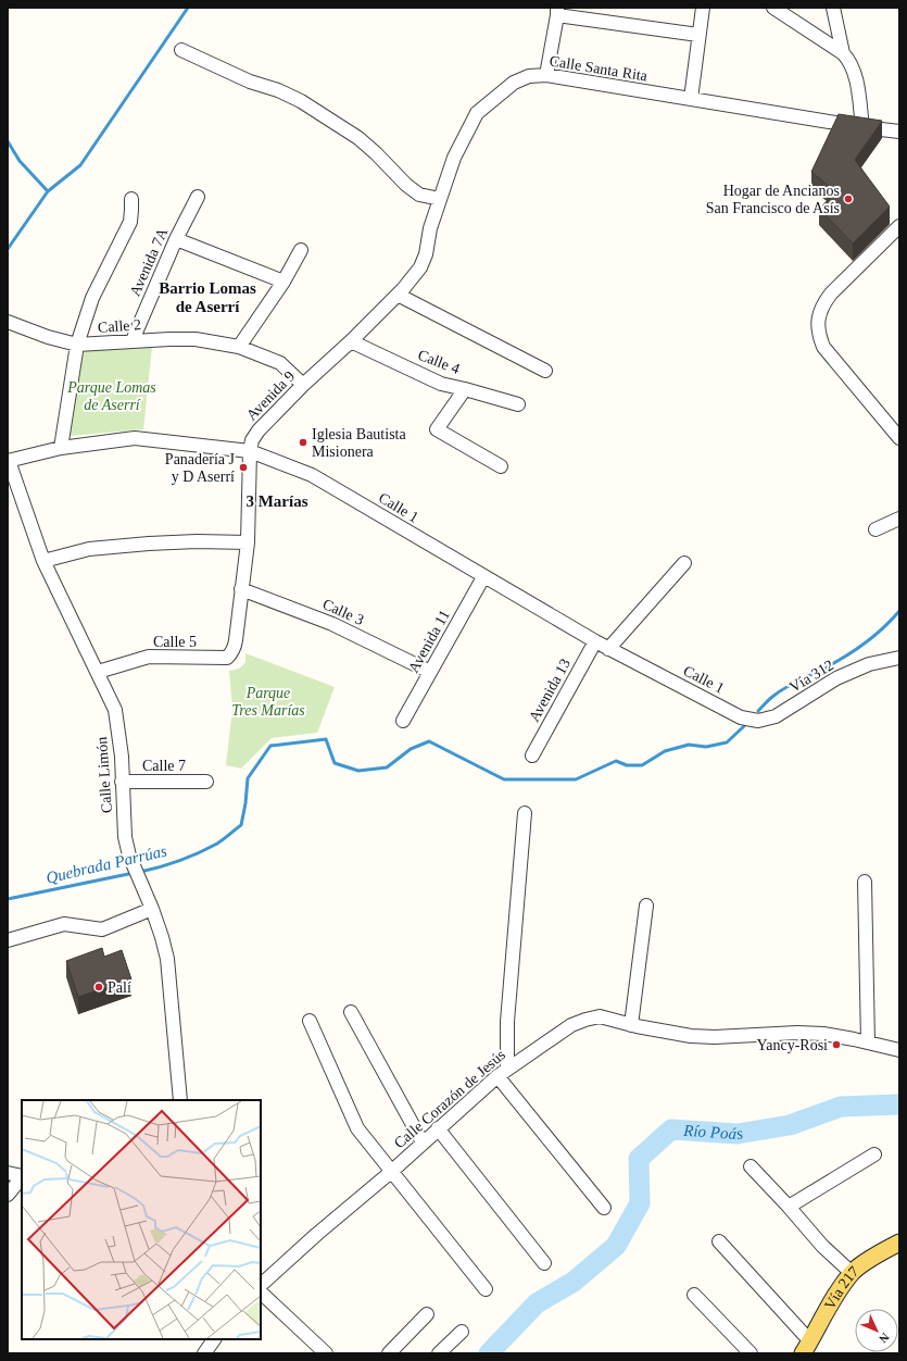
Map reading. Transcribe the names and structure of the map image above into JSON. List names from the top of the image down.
{
  "streets": {
    "main road": ["Vía 217"],
    "street": [
      "Calle Santa Rita",
      "Avenida 7A",
      "Calle 2",
      "Calle 4",
      "Avenida 9",
      "Calle 1",
      "Calle 3",
      "Calle 5",
      "Avenida 11",
      "Vía 312",
      "Avenida 13",
      "Calle 7",
      "Calle Limón",
      "Calle Corazón de Jesús"
    ]
  },
  "crossings": [
    ["Calle Santa Rita", "Avenida 9"],
    ["Avenida 7A", "Calle 2"],
    ["Calle 2", "Avenida 9"],
    ["Calle 4", "Avenida 9"],
    ["Avenida 9", "Calle 1"],
    ["Avenida 9", "Calle 3"],
    ["Avenida 9", "Calle 5"],
    ["Calle 1", "Avenida 11"],
    ["Calle 1", "Vía 312"],
    ["Calle 1", "Avenida 13"],
    ["Calle 1", "Calle Limón"],
    ["Calle 3", "Avenida 11"],
    ["Calle 5", "Calle Limón"],
    ["Calle 7", "Calle Limón"]
  ],
  "districts": ["Barrio Lomas de Aserrí", "3 Marías"],
  "water": ["Quebrada Parrúas", "Río Poás"],
  "parks": ["Parque Lomas de Aserrí", "Parque Tres Marías"],
  "places": [
    "Hogar de Ancianos San Francisco de Asís",
    "Iglesia Bautista Misionera",
    "Panadería J y D Aserrí",
    "Palí",
    "Yancy-Rosi"
  ],
  "north": "bottom right"
}
